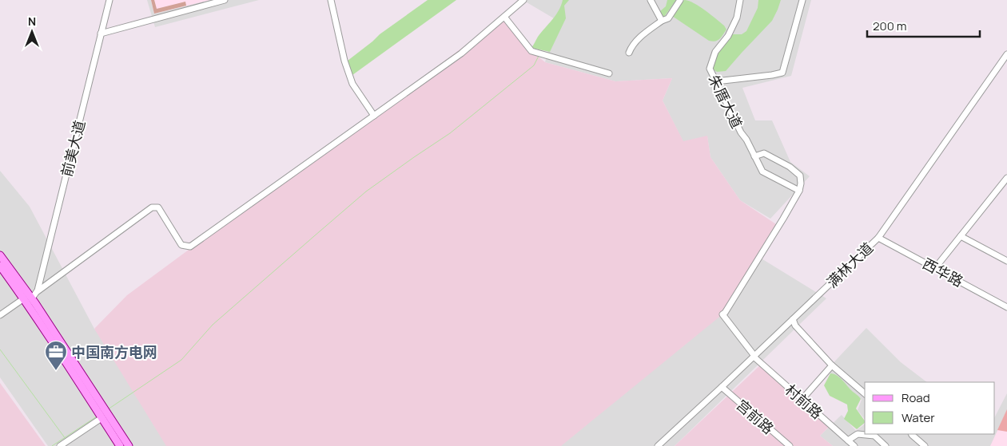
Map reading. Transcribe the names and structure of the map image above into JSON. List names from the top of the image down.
{
  "streets": {
    "street": [
      "朱厝大道",
      "前美大道",
      "满林大道",
      "西华路",
      "村前路",
      "宫前路"
    ]
  },
  "crossings": [
    ["朱厝大道", "村前路"],
    ["满林大道", "西华路"],
    ["满林大道", "村前路"],
    ["满林大道", "宫前路"]
  ],
  "places": {
    "office": ["中国南方电网"]
  },
  "legend": ["Road", "Water"],
  "scale_bar": "200 m",
  "north": "top"
}
